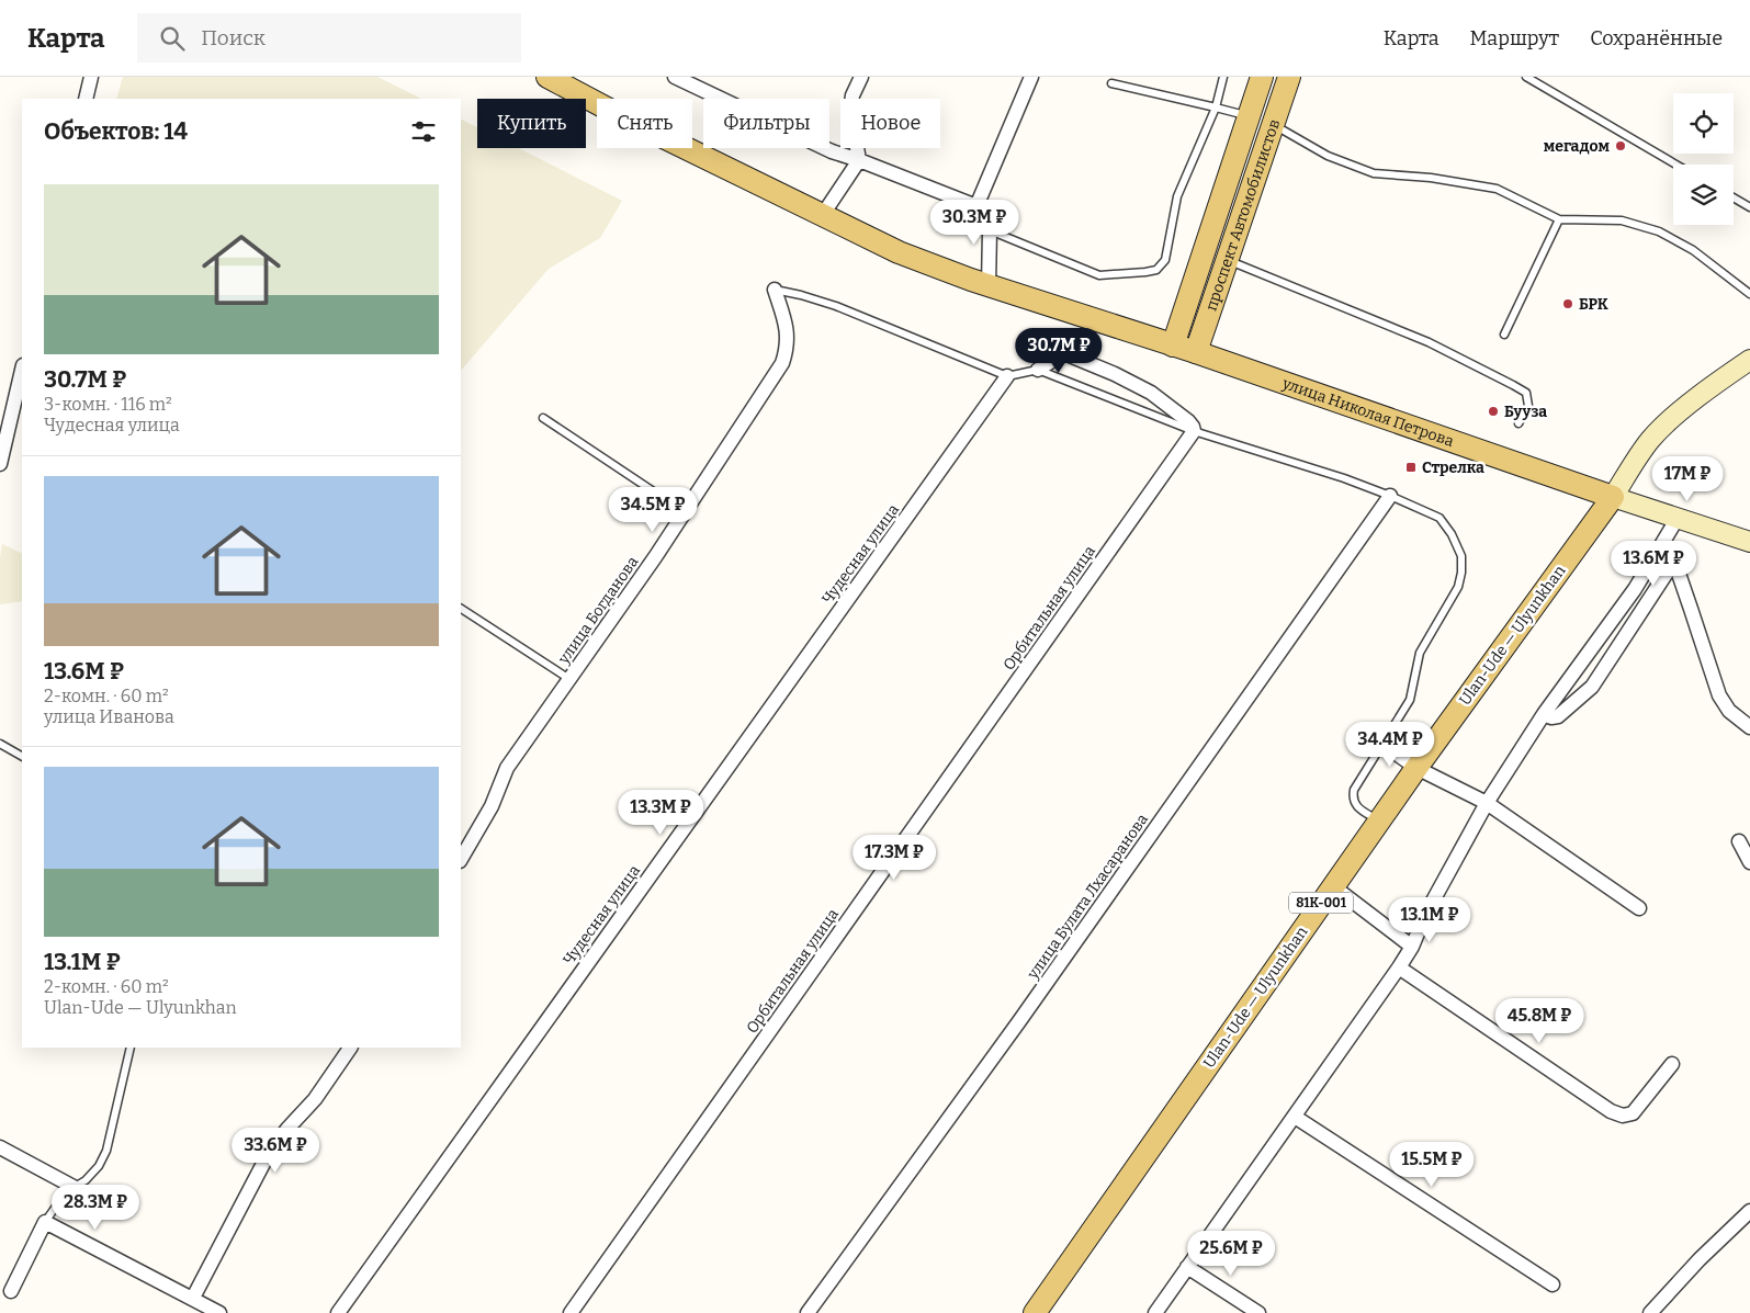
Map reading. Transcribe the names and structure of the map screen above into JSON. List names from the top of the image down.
{
  "streets": {
    "main road": [
      "проспект Автомобилистов",
      "улица Николая Петрова",
      "Ulan-Ude — Ulyunkhan",
      "81К-001"
    ],
    "street": [
      "Чудесная улица",
      "Орбитальная улица",
      "улица Богданова",
      "улица Булата Лхасаранова"
    ]
  },
  "crossings": [
    ["проспект Автомобилистов", "улица Николая Петрова"],
    ["улица Николая Петрова", "Ulan-Ude — Ulyunkhan"]
  ],
  "places": {
    "other": ["мегадом", "БРК", "Бууза"],
    "transit": ["Стрелка"]
  },
  "page": {
    "header": "Карта",
    "search": "Поиск",
    "nav": ["Карта", "Маршрут", "Сохранённые"],
    "chip": [
      "Купить",
      "Снять",
      "Фильтры",
      "Новое"
    ],
    "heading": "Объектов: 14",
    "list": [
      {
        "name": "30.7M ₽",
        "note": "3-комн. · 116 m² · Чудесная улица"
      },
      {
        "name": "13.6M ₽",
        "note": "2-комн. · 60 m² · улица Иванова"
      },
      {
        "name": "13.1M ₽",
        "note": "2-комн. · 60 m² · Ulan-Ude — Ulyunkhan"
      }
    ],
    "price": [
      "30.3M ₽",
      "30.7M ₽",
      "17M ₽",
      "34.5M ₽",
      "13.6M ₽",
      "34.4M ₽",
      "13.3M ₽",
      "17.3M ₽",
      "13.1M ₽",
      "45.8M ₽",
      "33.6M ₽",
      "15.5M ₽",
      "28.3M ₽",
      "25.6M ₽"
    ]
  }
}
